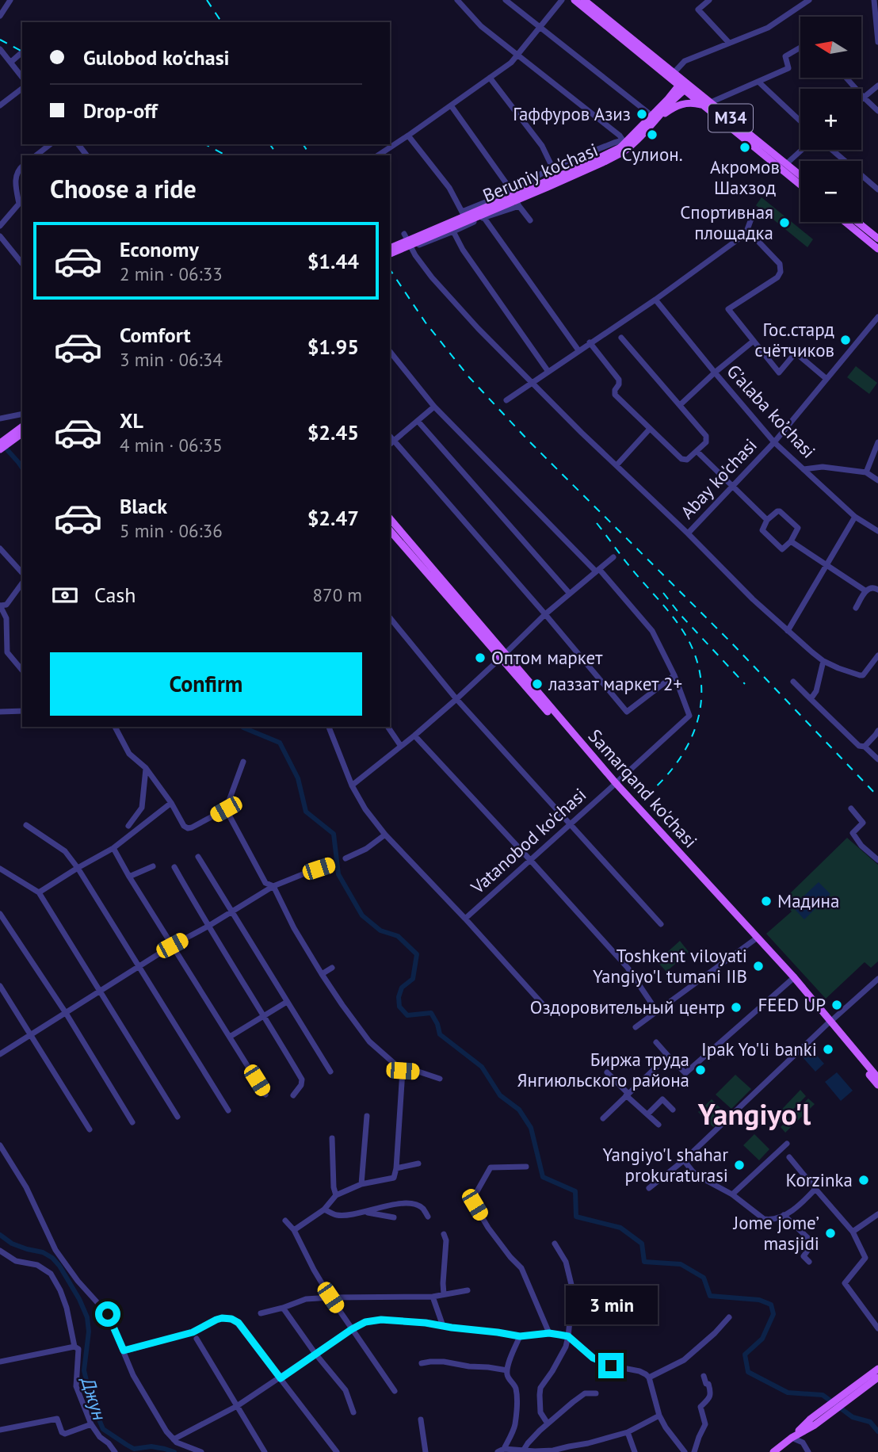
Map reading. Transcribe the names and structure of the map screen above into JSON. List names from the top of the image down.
{
  "streets": {
    "main road": ["M34", "Beruniy ko'chasi", "Samarqand ko'chasi"],
    "street": ["G’alaba ko’chasi", "Abay ko'chasi", "Vatanobod ko'chasi"]
  },
  "crossings": [
    ["M34", "Beruniy ko'chasi"],
    ["G’alaba ko’chasi", "Abay ko'chasi"],
    ["Samarqand ko'chasi", "Vatanobod ko'chasi"]
  ],
  "districts": ["Yangiyo'l"],
  "water": ["Джун"],
  "places": [
    "Гаффуров Азиз",
    "Сулион.",
    "Акромов Шахзод",
    "Спортивная площадка",
    "Гос.стард счётчиков",
    "Оптом маркет",
    "лаззат маркет 2+",
    "Мадина",
    "Toshkent viloyati Yangiyo'l tumani IIB",
    "FEED UP",
    "Оздоровительный центр",
    "Ipak Yo'li banki",
    "Биржа труда Янгиюльского района",
    "Yangiyo'l shahar prokuraturasi",
    "Korzinka",
    "Jome jome’ masjidi"
  ],
  "north": "left",
  "page": {
    "map_buttons": ["+", "−"],
    "banner": ["Gulobod ko'chasi", "Drop-off"],
    "heading": "Choose a ride",
    "list": [
      {
        "name": "Economy",
        "note": "2 min · 06:33",
        "value": "$1.44"
      },
      {
        "name": "Comfort",
        "note": "3 min · 06:34",
        "value": "$1.95"
      },
      {
        "name": "XL",
        "note": "4 min · 06:35",
        "value": "$2.45"
      },
      {
        "name": "Black",
        "note": "5 min · 06:36",
        "value": "$2.47"
      }
    ],
    "pay": ["Cash", "870 m"],
    "buttons": "Confirm",
    "bubble": "3 min"
  }
}
